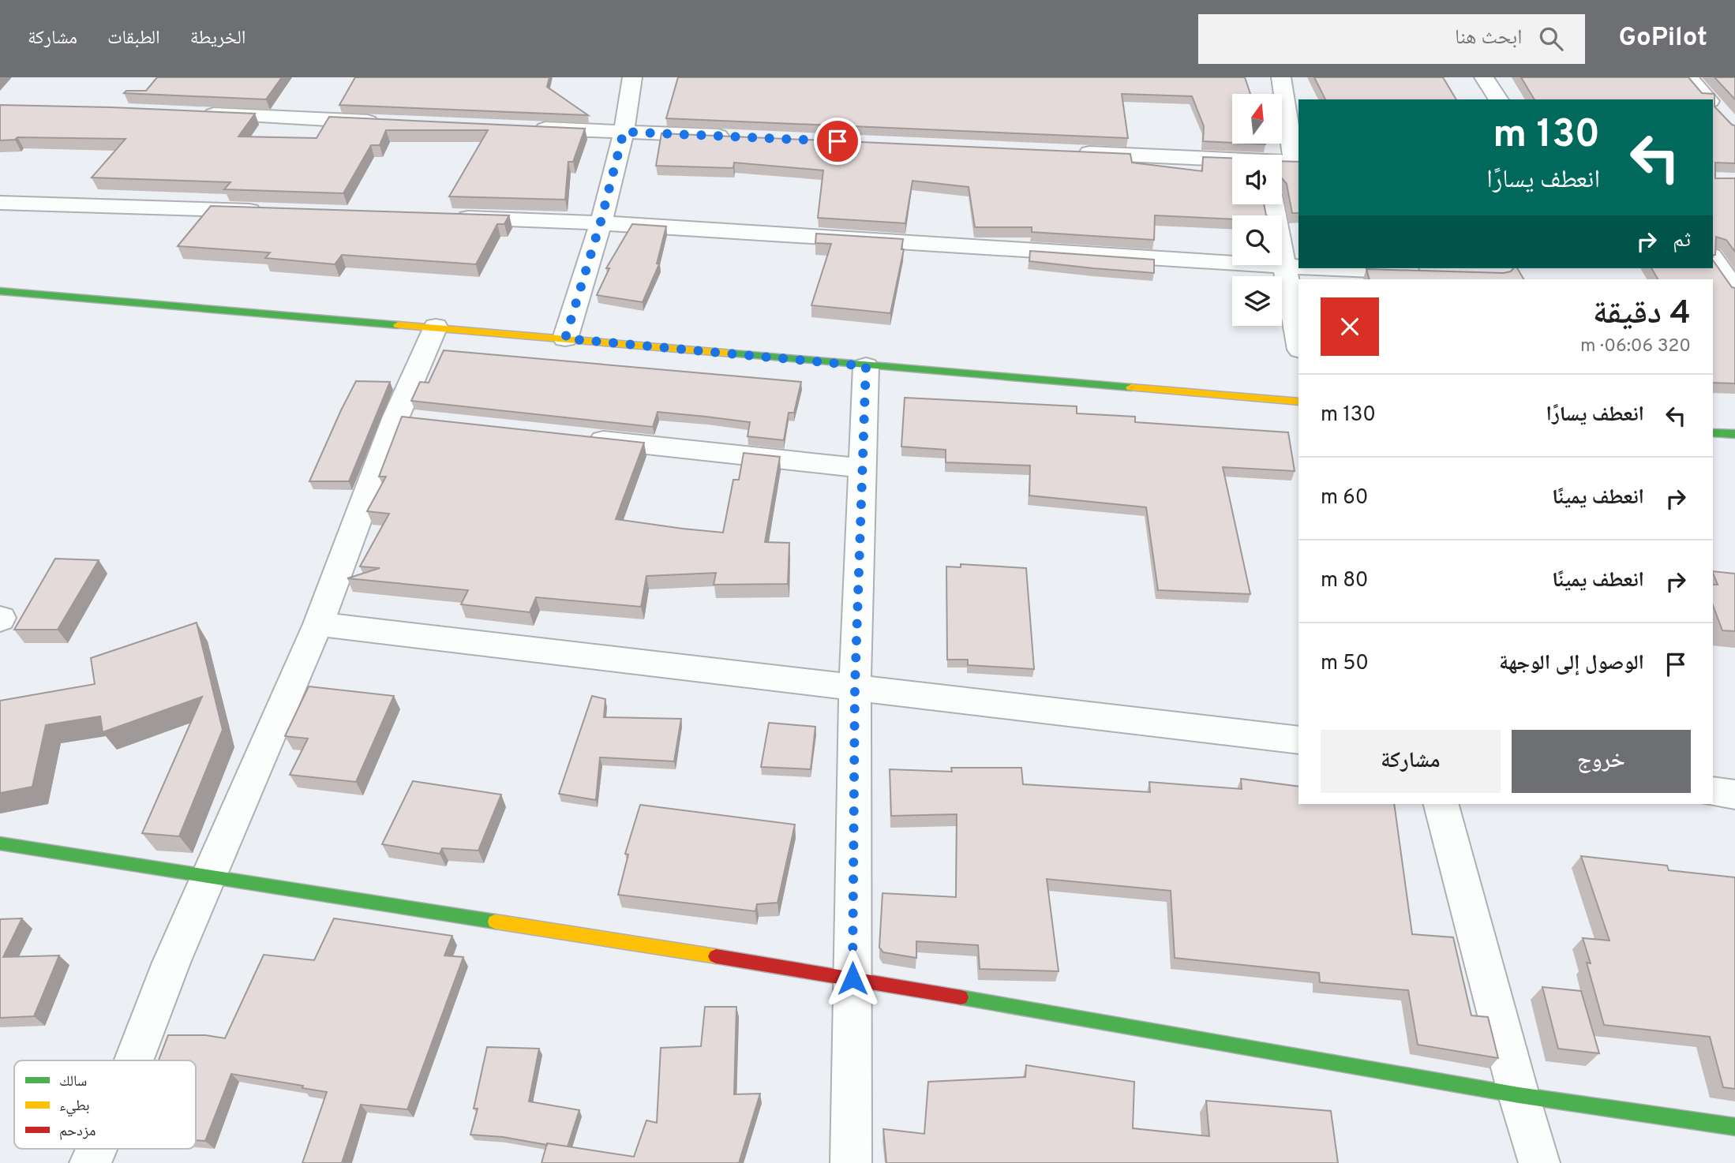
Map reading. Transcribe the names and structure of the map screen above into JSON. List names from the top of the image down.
{
  "legend": ["سالك", "بطيء", "مزدحم"],
  "north": "top",
  "page": {
    "header": "GoPilot",
    "search": "ابحث هنا",
    "nav": ["الخريطة", "الطبقات", "مشاركة"],
    "turn": ["130 m", "انعطف يسارًا"],
    "then": "ثم",
    "heading": ["4 دقيقة", "320 m · 06:06"],
    "list": [
      {
        "name": "انعطف يسارًا",
        "value": "130 m"
      },
      {
        "name": "انعطف يمينًا",
        "value": "60 m"
      },
      {
        "name": "انعطف يمينًا",
        "value": "80 m"
      },
      {
        "name": "الوصول إلى الوجهة",
        "value": "50 m"
      }
    ],
    "buttons": ["خروج", "مشاركة"]
  }
}
